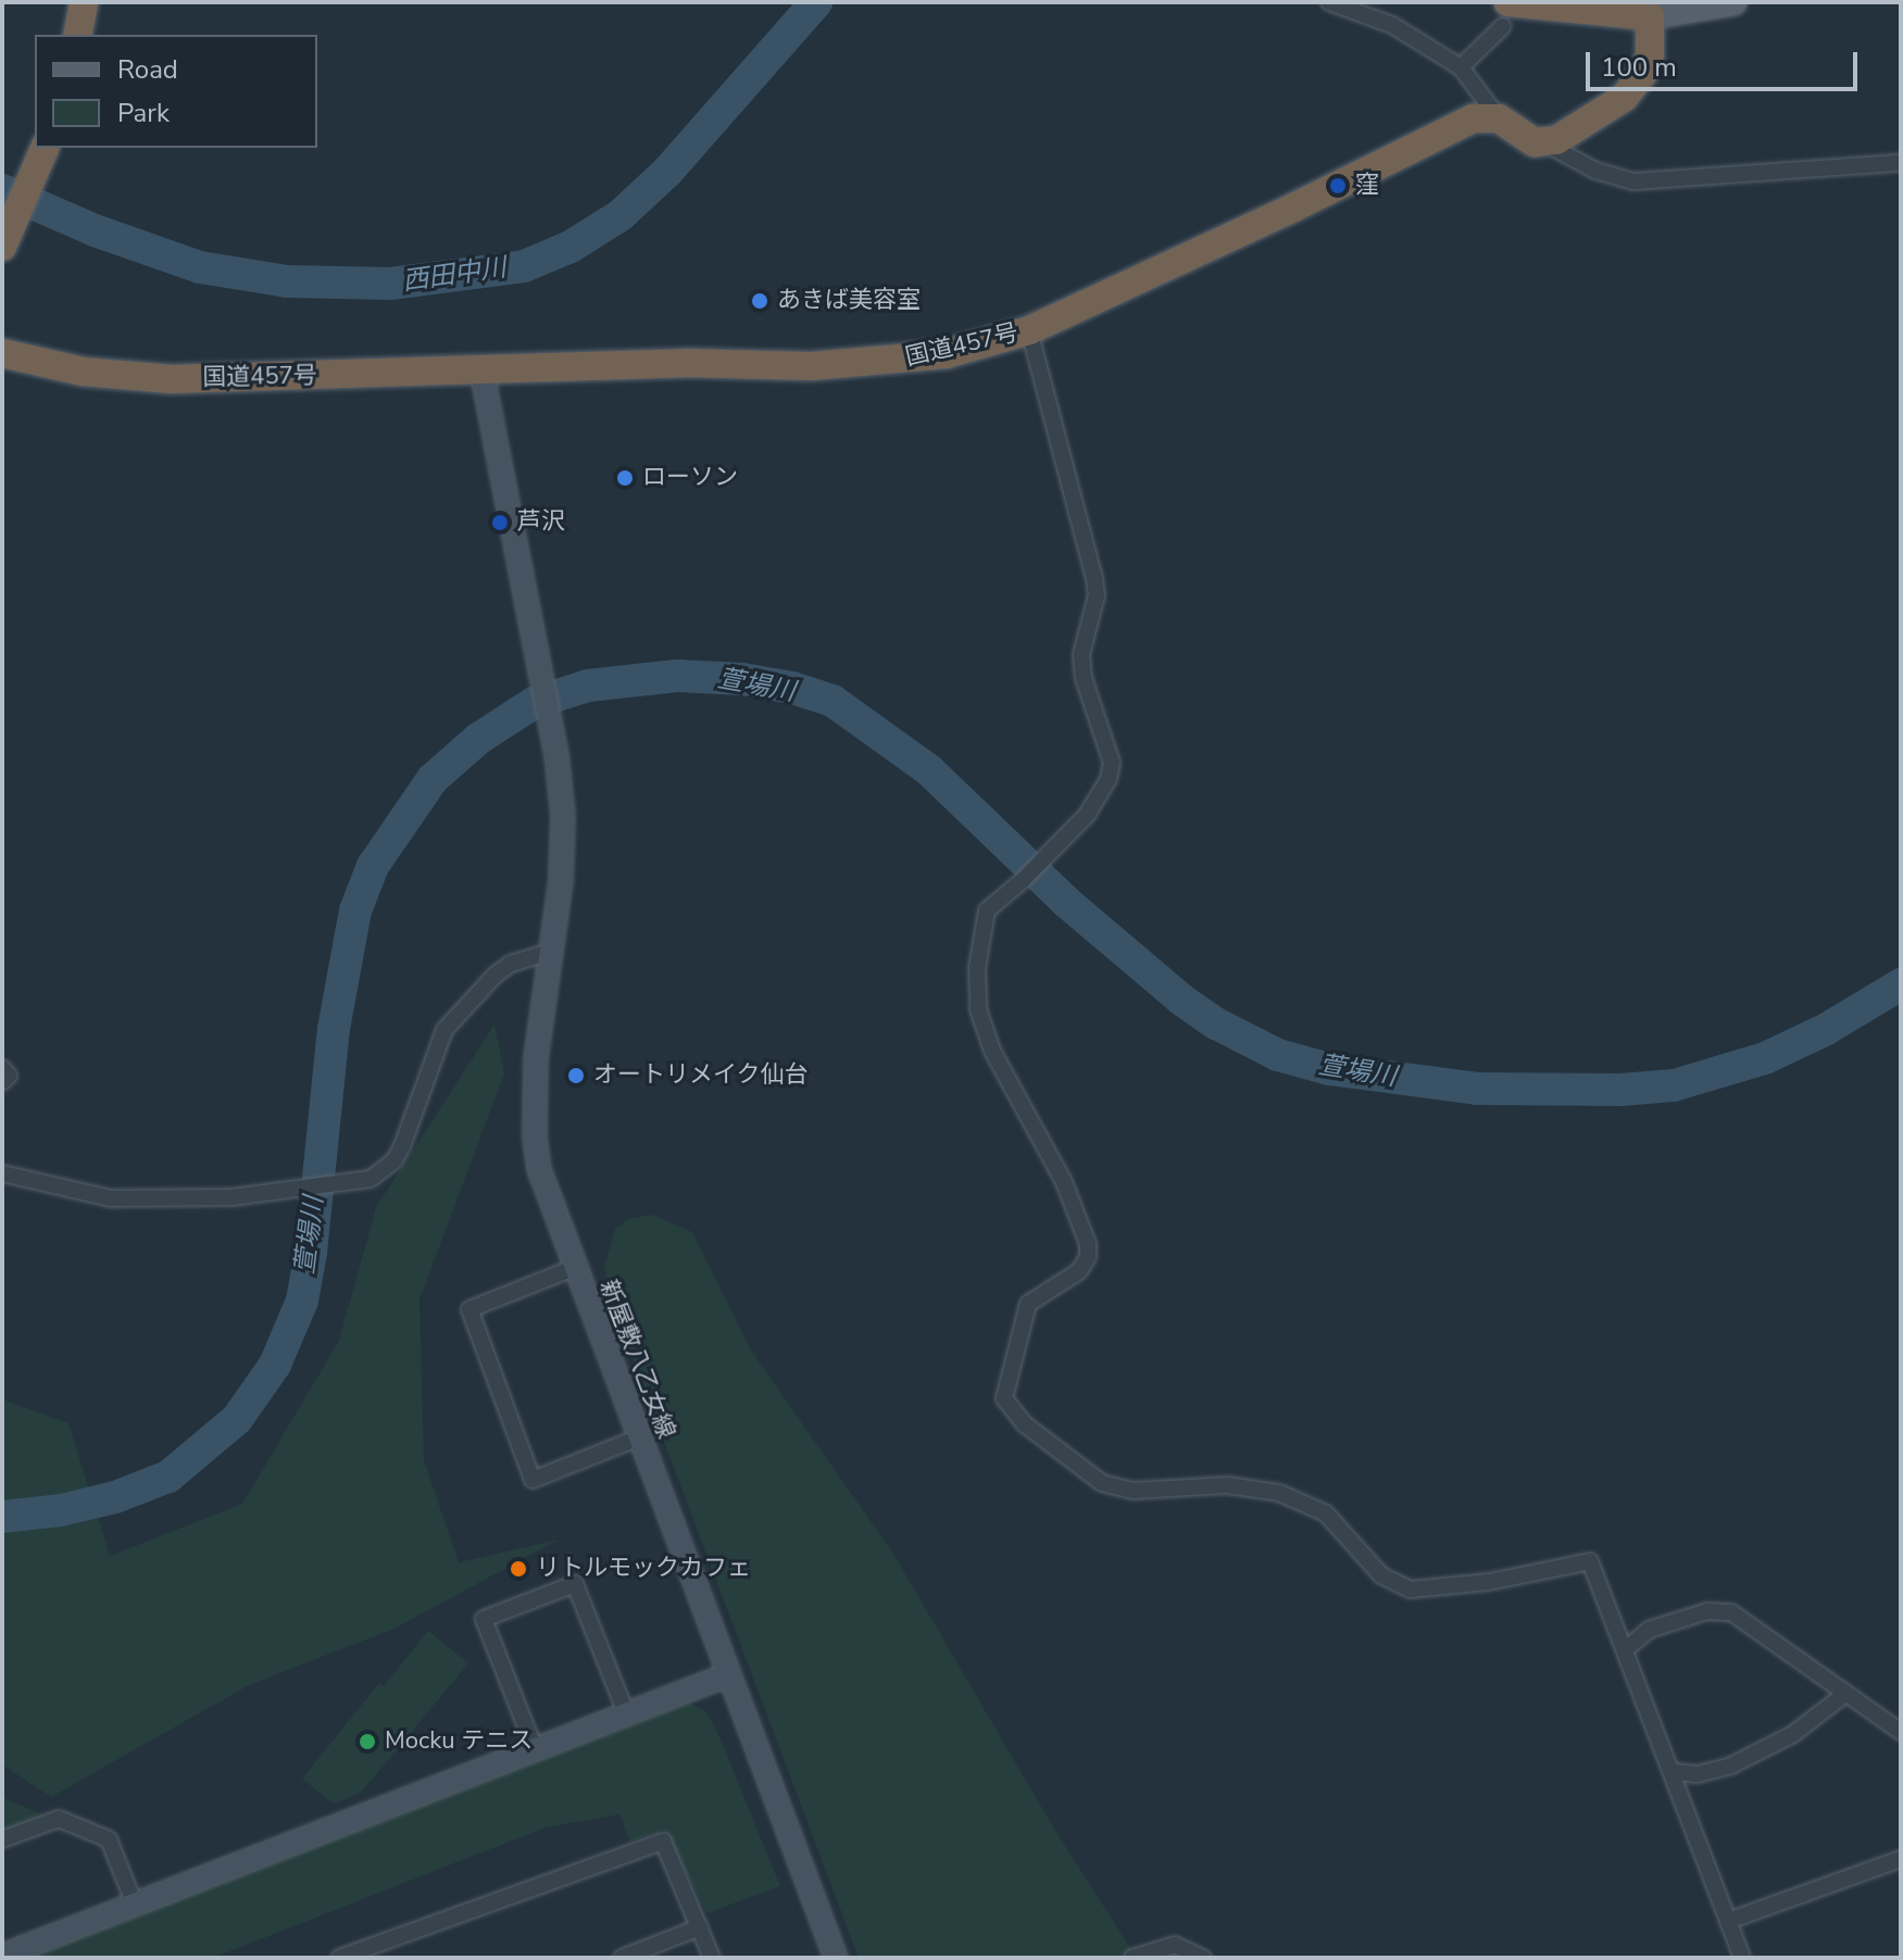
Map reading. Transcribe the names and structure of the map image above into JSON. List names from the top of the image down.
{
  "streets": {
    "highway": ["国道457号"],
    "street": ["新屋敷八乙女線"]
  },
  "crossings": [
    ["国道457号", "新屋敷八乙女線"]
  ],
  "water": ["西田中川", "萱場川"],
  "places": [
    "窪",
    "あきば美容室",
    "ローソン",
    "芦沢",
    "オートリメイク仙台",
    "リトルモックカフェ",
    "Mocku テニス"
  ],
  "legend": ["Road", "Park"],
  "scale_bar": "100 m"
}
